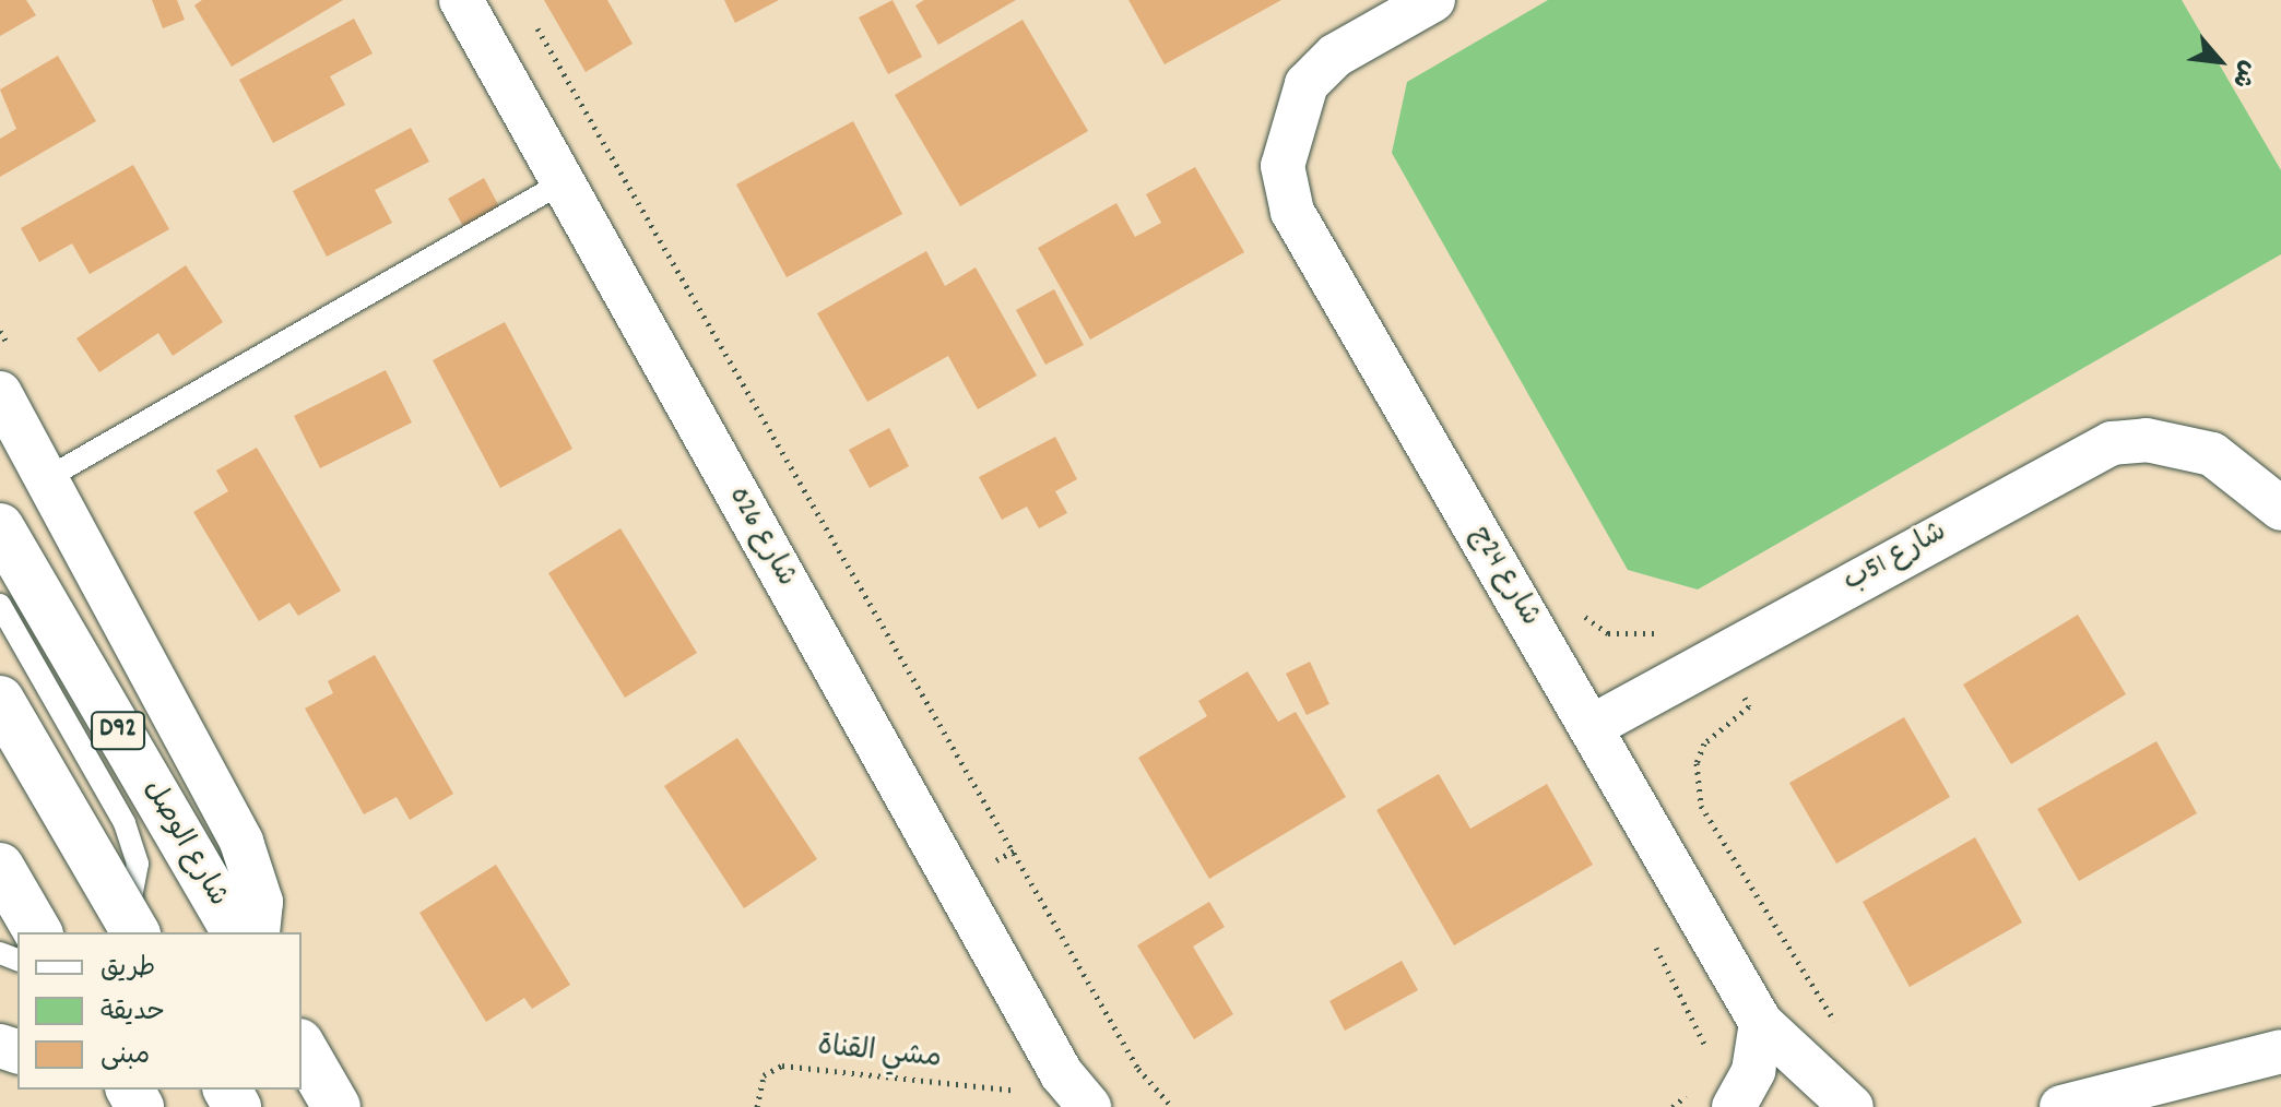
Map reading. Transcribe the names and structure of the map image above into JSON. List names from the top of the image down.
{
  "streets": {
    "main road": ["D92", "شارع الوصل"],
    "street": ["شارع 26ه", "شارع 51ب", "شارع 24ج"],
    "path": ["مشي القناة"]
  },
  "crossings": [
    ["شارع 26ه", "مشي القناة"],
    ["شارع 51ب", "شارع 24ج"]
  ],
  "legend": ["طريق", "حديقة", "مبنى"],
  "north": "bottom right"
}
